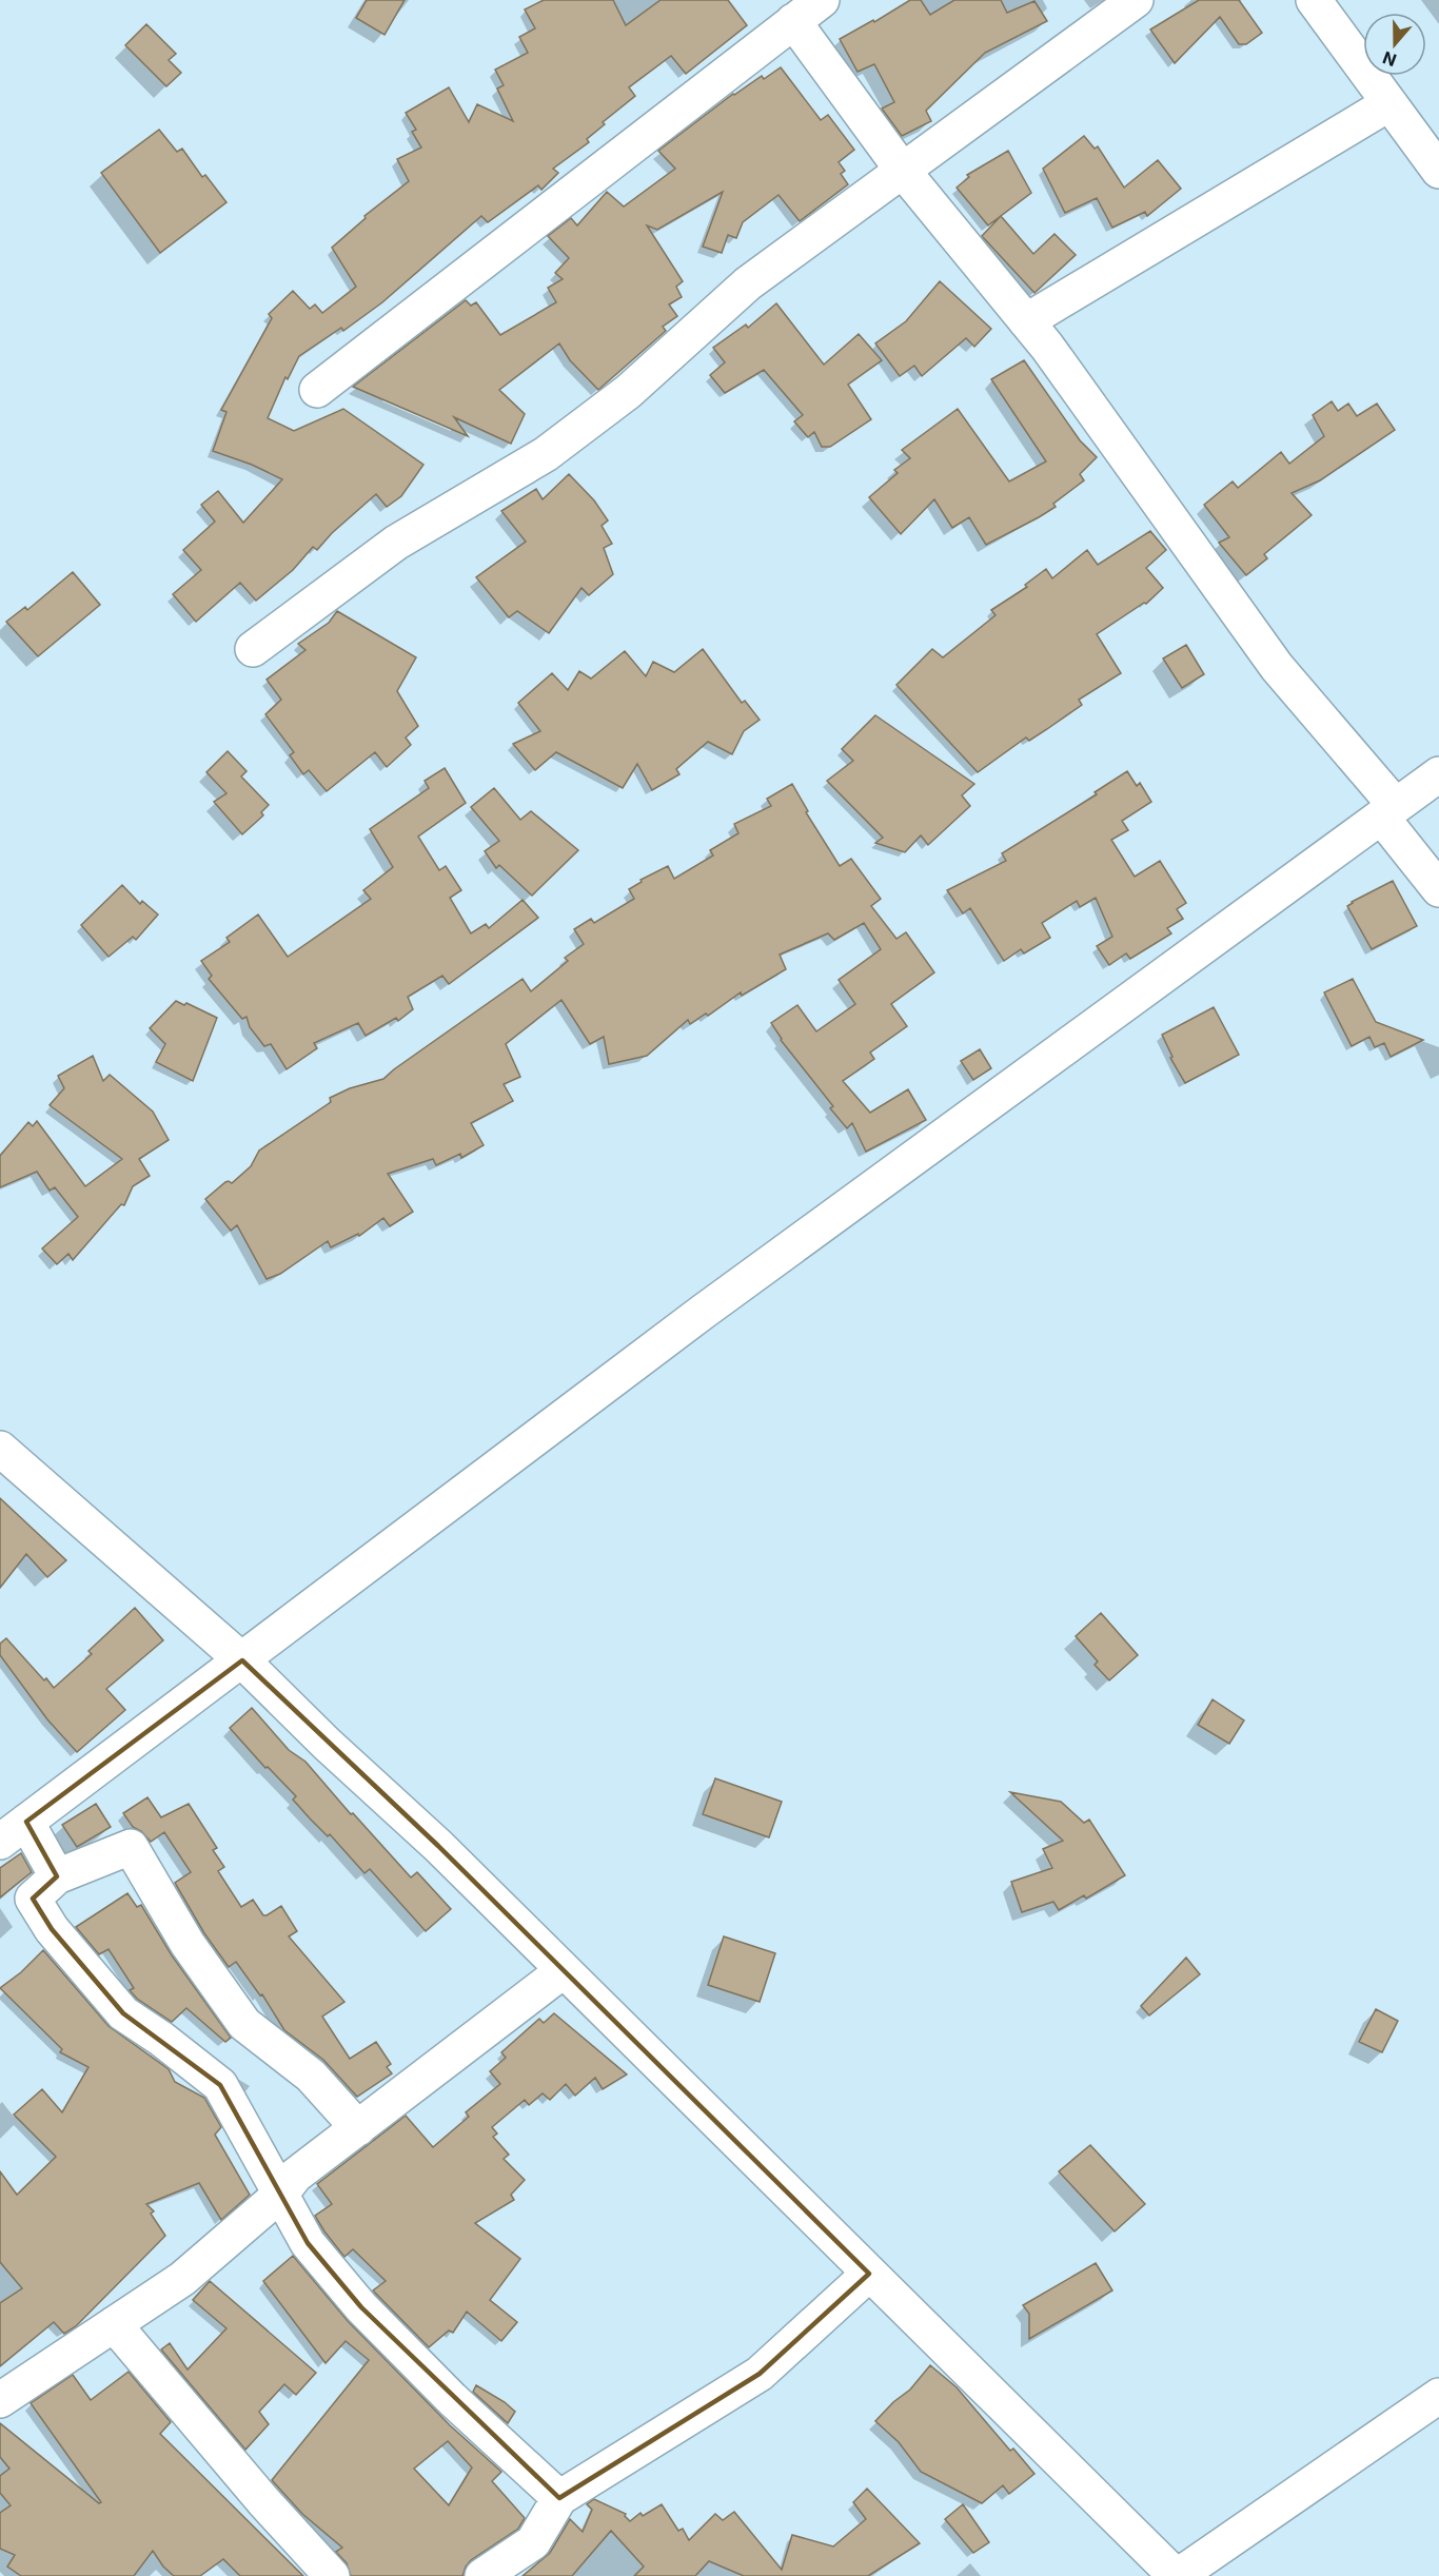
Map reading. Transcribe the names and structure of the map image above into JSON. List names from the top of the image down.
{
  "north": "bottom"
}
